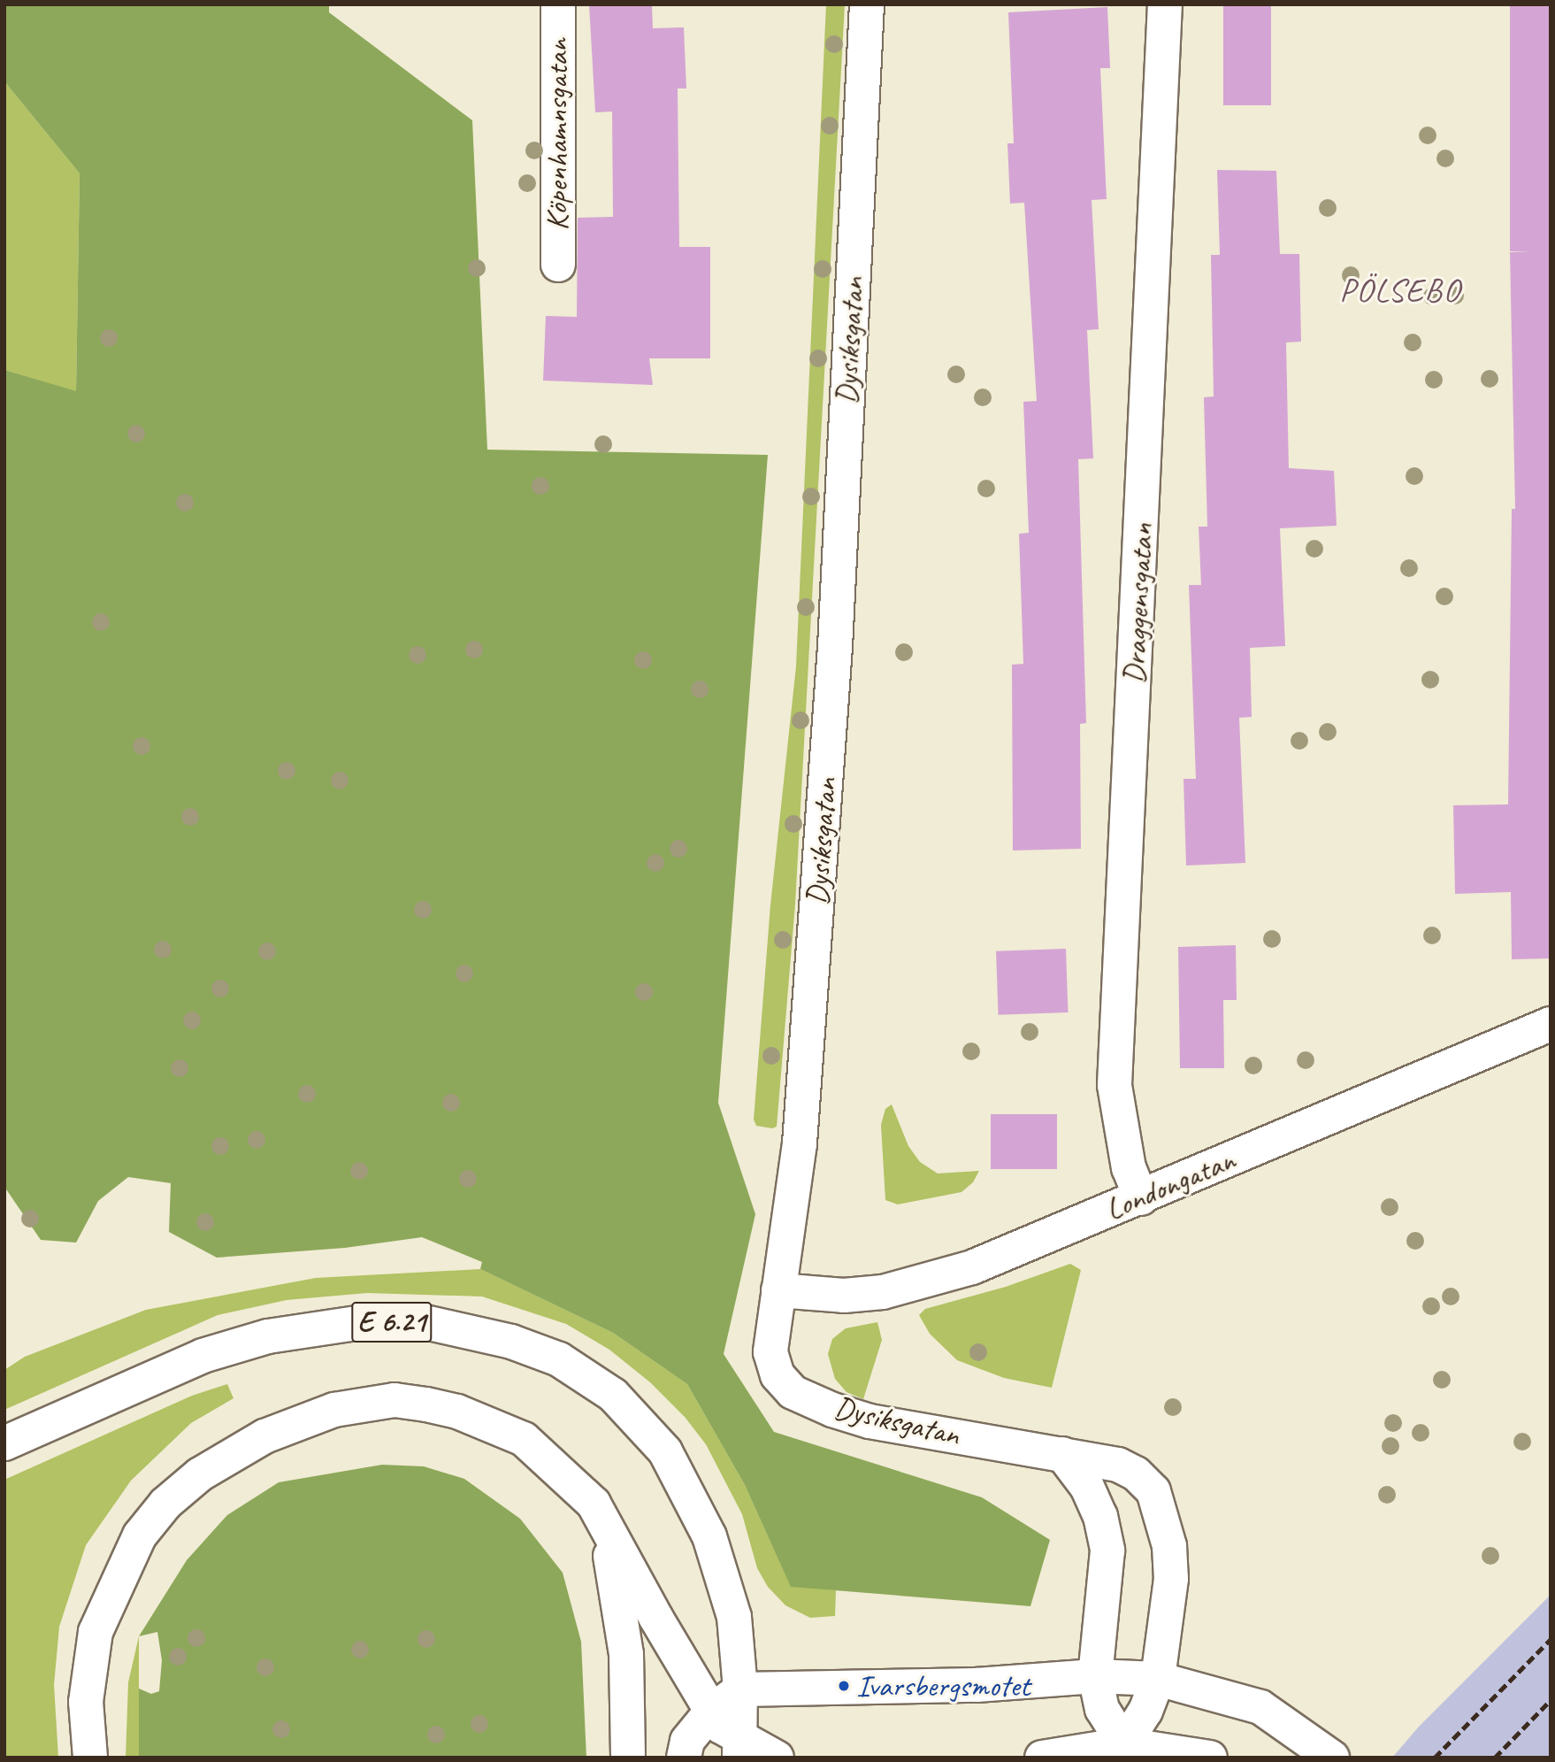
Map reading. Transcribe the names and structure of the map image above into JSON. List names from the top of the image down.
{
  "streets": {
    "main road": [
      "Köpenhamnsgatan",
      "Dysiksgatan",
      "Draggensgatan",
      "Londongatan",
      "E 6.21"
    ]
  },
  "crossings": [
    ["Dysiksgatan", "Londongatan"],
    ["Draggensgatan", "Londongatan"]
  ],
  "districts": ["PÖLSEBO"],
  "places": ["Ivarsbergsmotet"]
}
